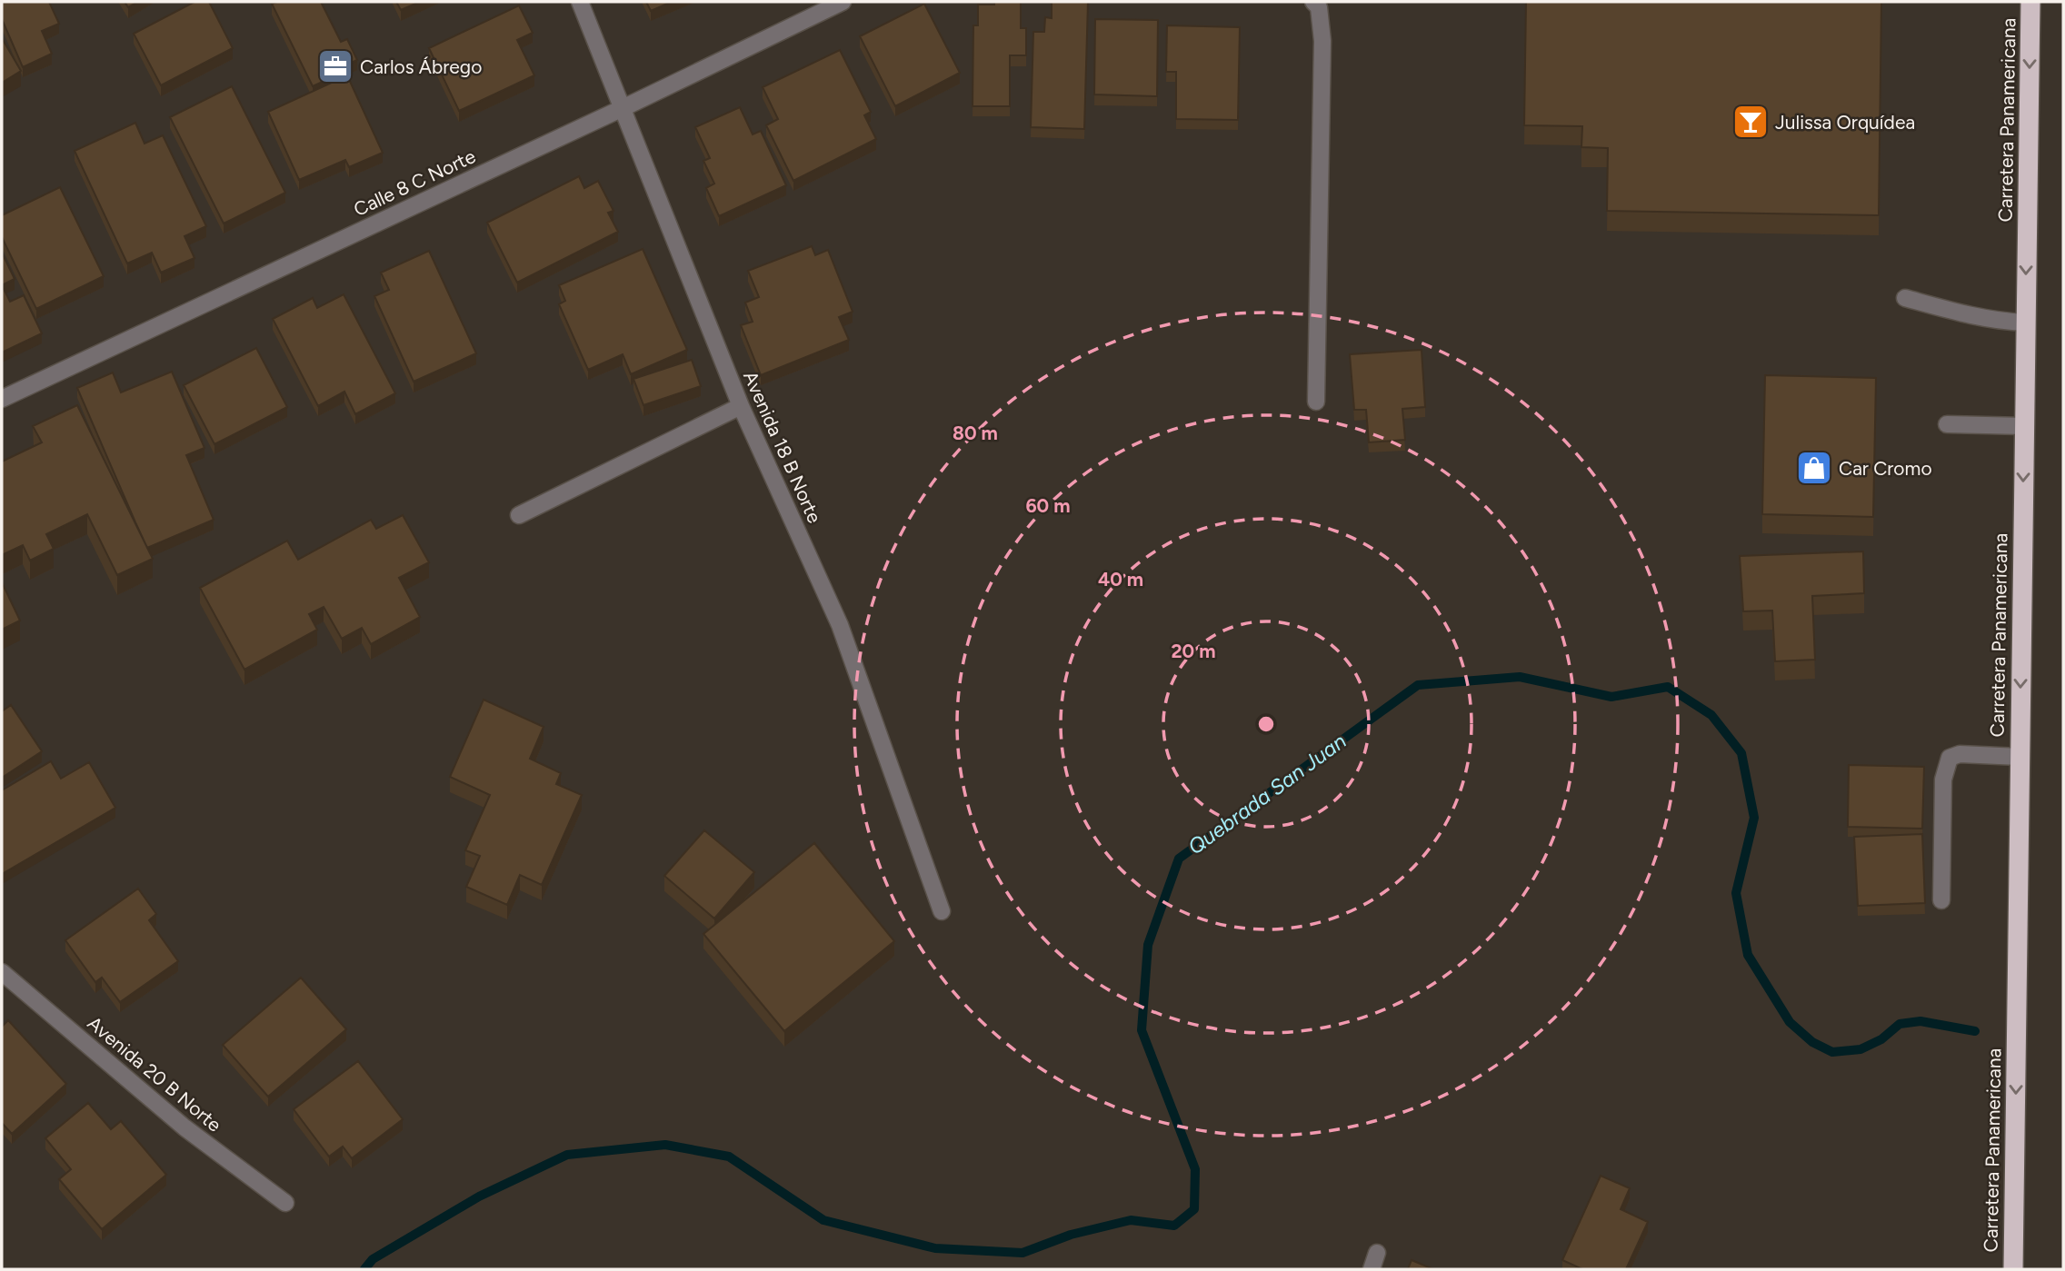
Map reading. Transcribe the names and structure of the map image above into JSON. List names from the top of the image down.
{
  "streets": {
    "highway": ["Carretera Panamericana"],
    "street": ["Calle 8 C Norte", "Avenida 18 B Norte", "Avenida 20 B Norte"]
  },
  "crossings": [
    ["Calle 8 C Norte", "Avenida 18 B Norte"]
  ],
  "one_way": ["Carretera Panamericana"],
  "water": ["Quebrada San Juan"],
  "places": {
    "office": ["Carlos Ábrego"],
    "bar": ["Julissa Orquídea"],
    "shop": ["Car Cromo"]
  },
  "rings": [
    "80 m",
    "60 m",
    "40 m",
    "20 m"
  ]
}
